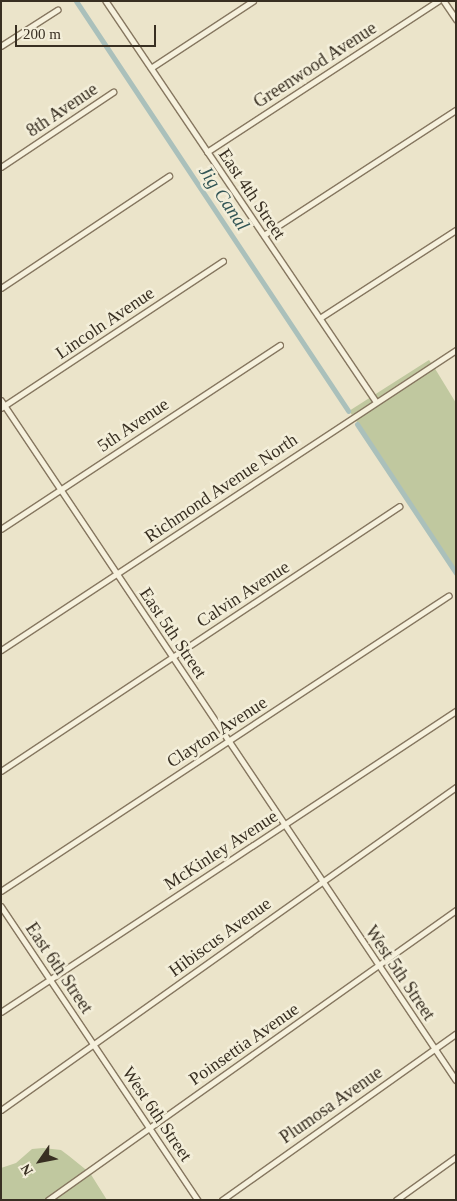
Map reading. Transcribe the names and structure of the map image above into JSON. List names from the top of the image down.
{
  "streets": {
    "street": [
      "Greenwood Avenue",
      "8th Avenue",
      "East 4th Street",
      "Lincoln Avenue",
      "5th Avenue",
      "Richmond Avenue North",
      "Calvin Avenue",
      "East 5th Street",
      "Clayton Avenue",
      "McKinley Avenue",
      "Hibiscus Avenue",
      "East 6th Street",
      "West 5th Street",
      "Poinsettia Avenue",
      "Plumosa Avenue",
      "West 6th Street"
    ]
  },
  "crossings": [
    ["Greenwood Avenue", "East 4th Street"],
    ["East 4th Street", "Richmond Avenue North"],
    ["Lincoln Avenue", "East 5th Street"],
    ["5th Avenue", "East 5th Street"],
    ["Richmond Avenue North", "East 5th Street"],
    ["Calvin Avenue", "East 5th Street"],
    ["East 5th Street", "Clayton Avenue"],
    ["East 5th Street", "McKinley Avenue"],
    ["East 5th Street", "Hibiscus Avenue"],
    ["East 5th Street", "West 5th Street"],
    ["McKinley Avenue", "East 6th Street"],
    ["Hibiscus Avenue", "East 6th Street"],
    ["Hibiscus Avenue", "West 5th Street"],
    ["Hibiscus Avenue", "West 6th Street"],
    ["East 6th Street", "West 6th Street"],
    ["West 5th Street", "Poinsettia Avenue"],
    ["West 5th Street", "Plumosa Avenue"],
    ["Poinsettia Avenue", "West 6th Street"]
  ],
  "water": ["Jig Canal"],
  "scale_bar": "200 m",
  "north": "bottom left"
}
